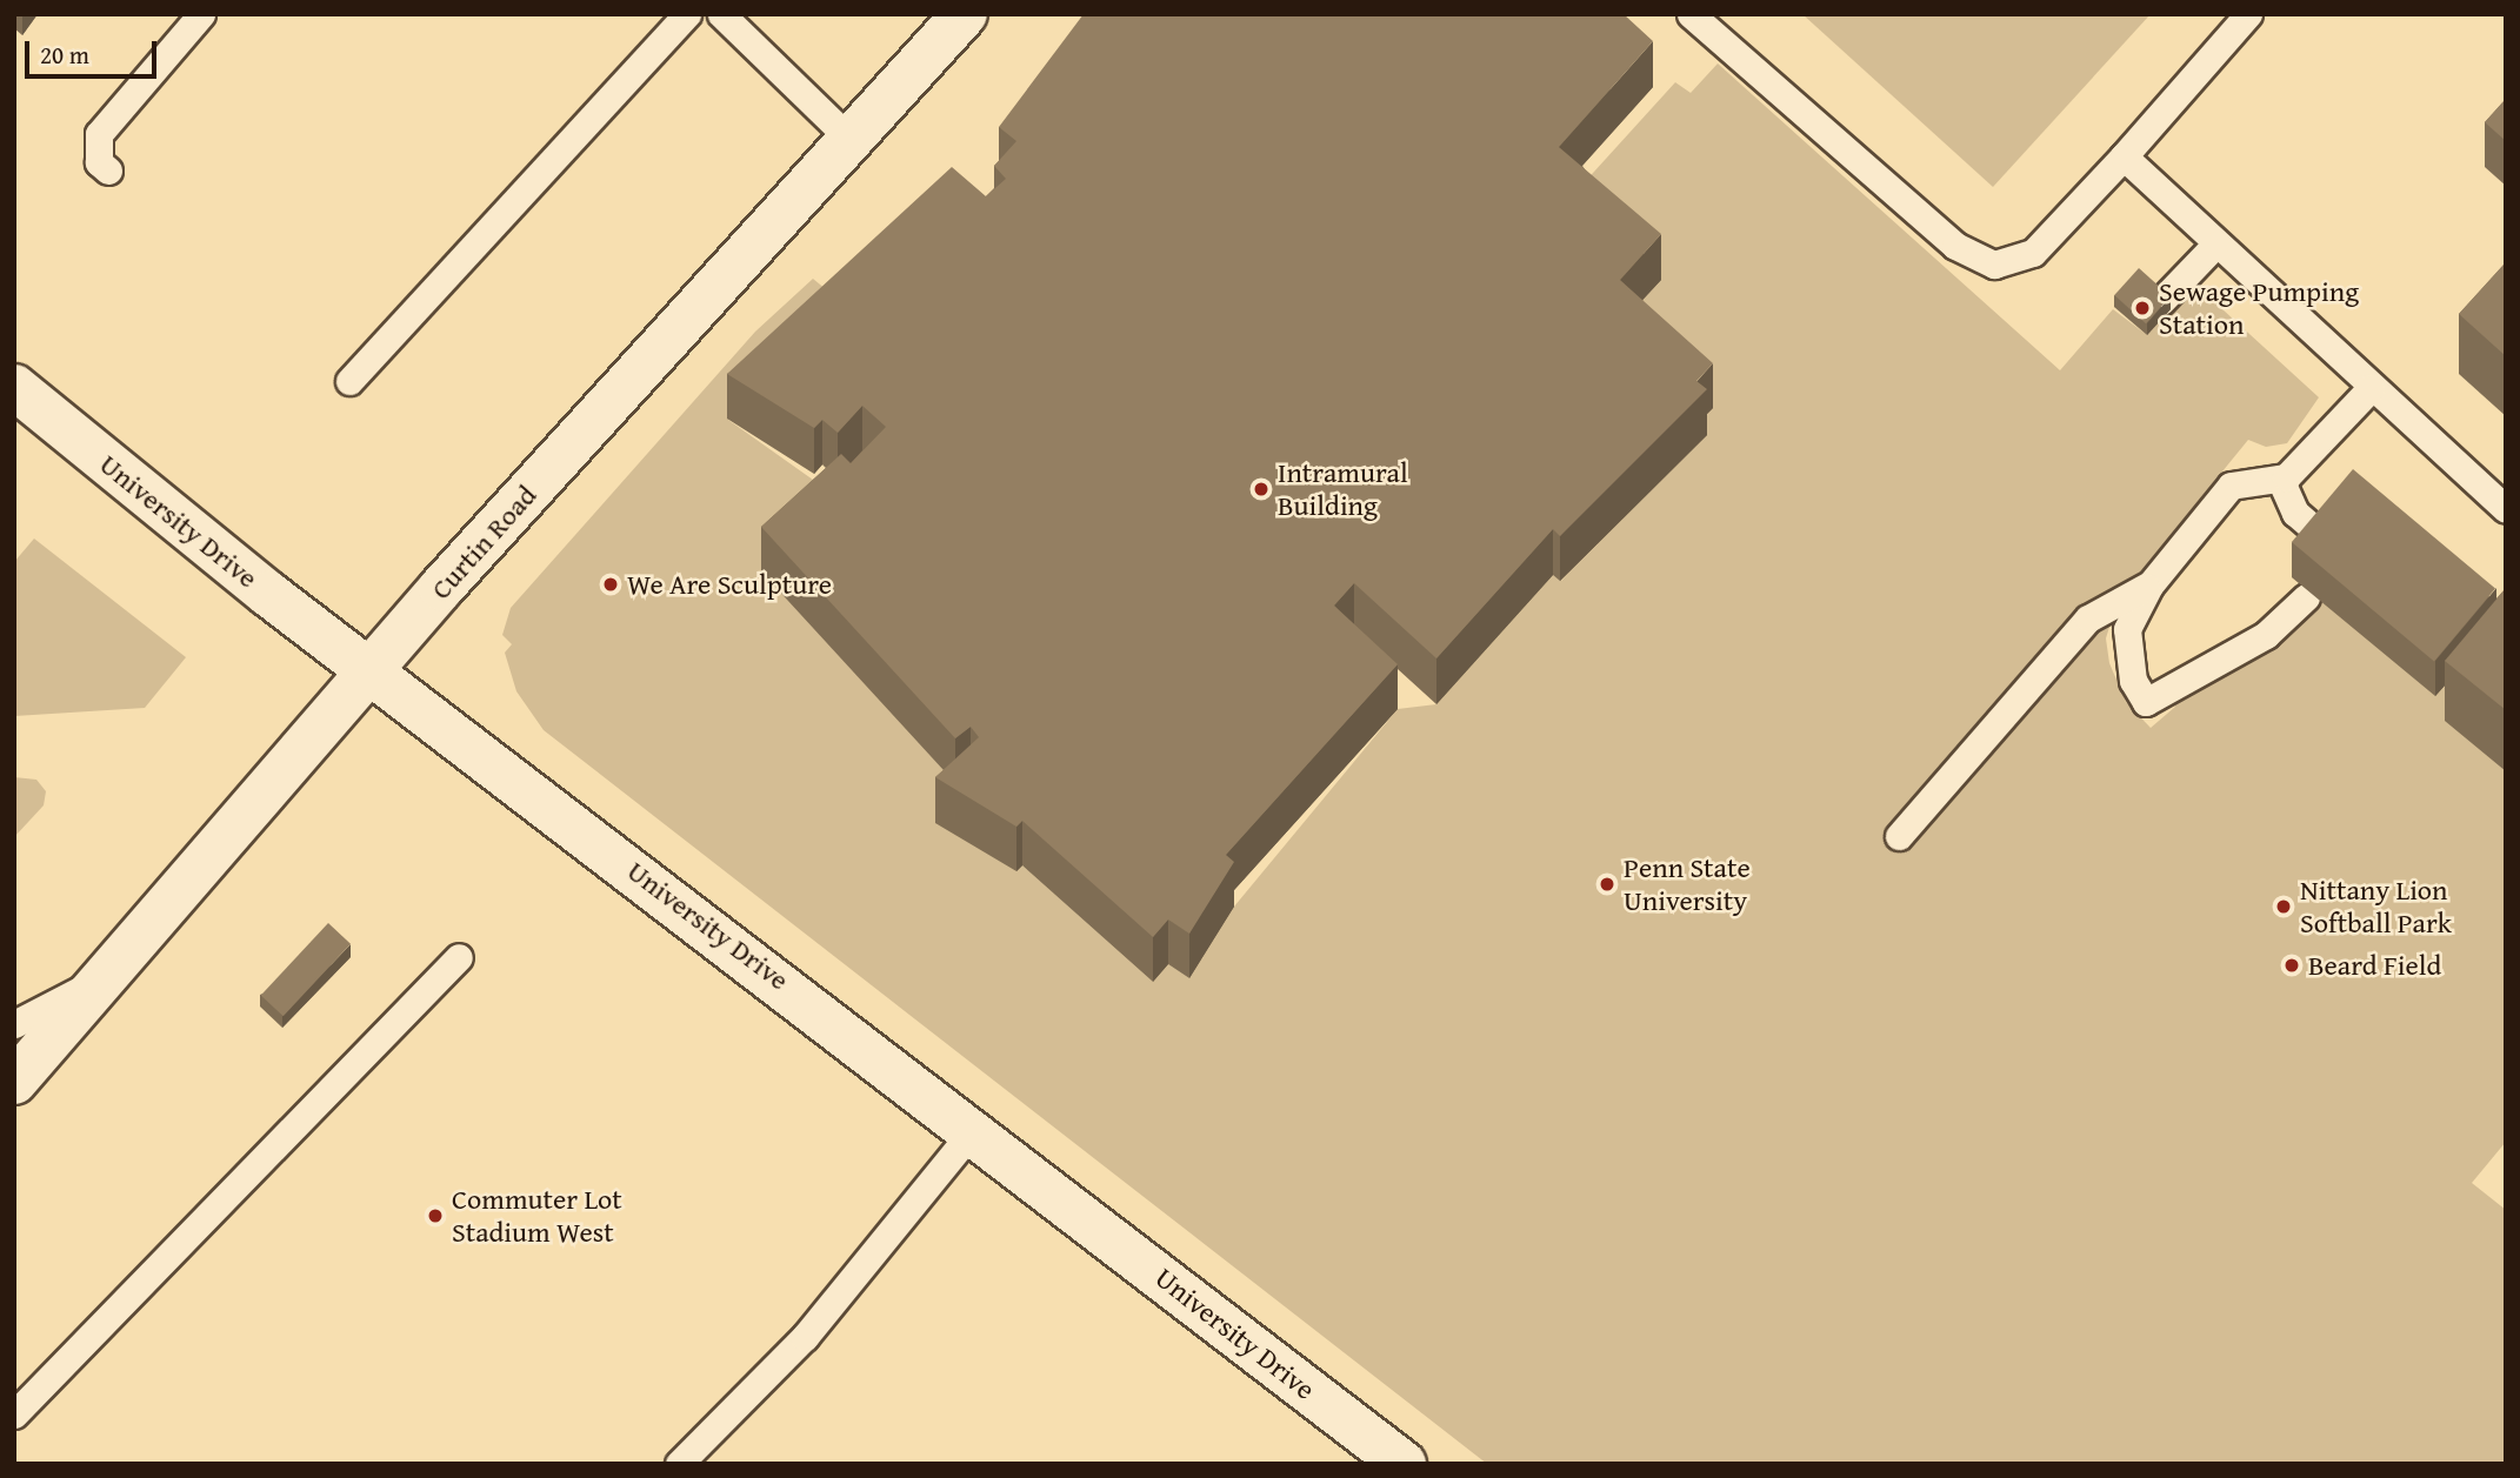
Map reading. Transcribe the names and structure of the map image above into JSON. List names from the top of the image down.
{
  "streets": {
    "main road": ["University Drive", "Curtin Road"]
  },
  "crossings": [
    ["University Drive", "Curtin Road"]
  ],
  "places": [
    "Sewage Pumping Station",
    "Intramural Building",
    "We Are Sculpture",
    "Penn State University",
    "Nittany Lion Softball Park",
    "Beard Field",
    "Commuter Lot Stadium West"
  ],
  "scale_bar": "20 m"
}
